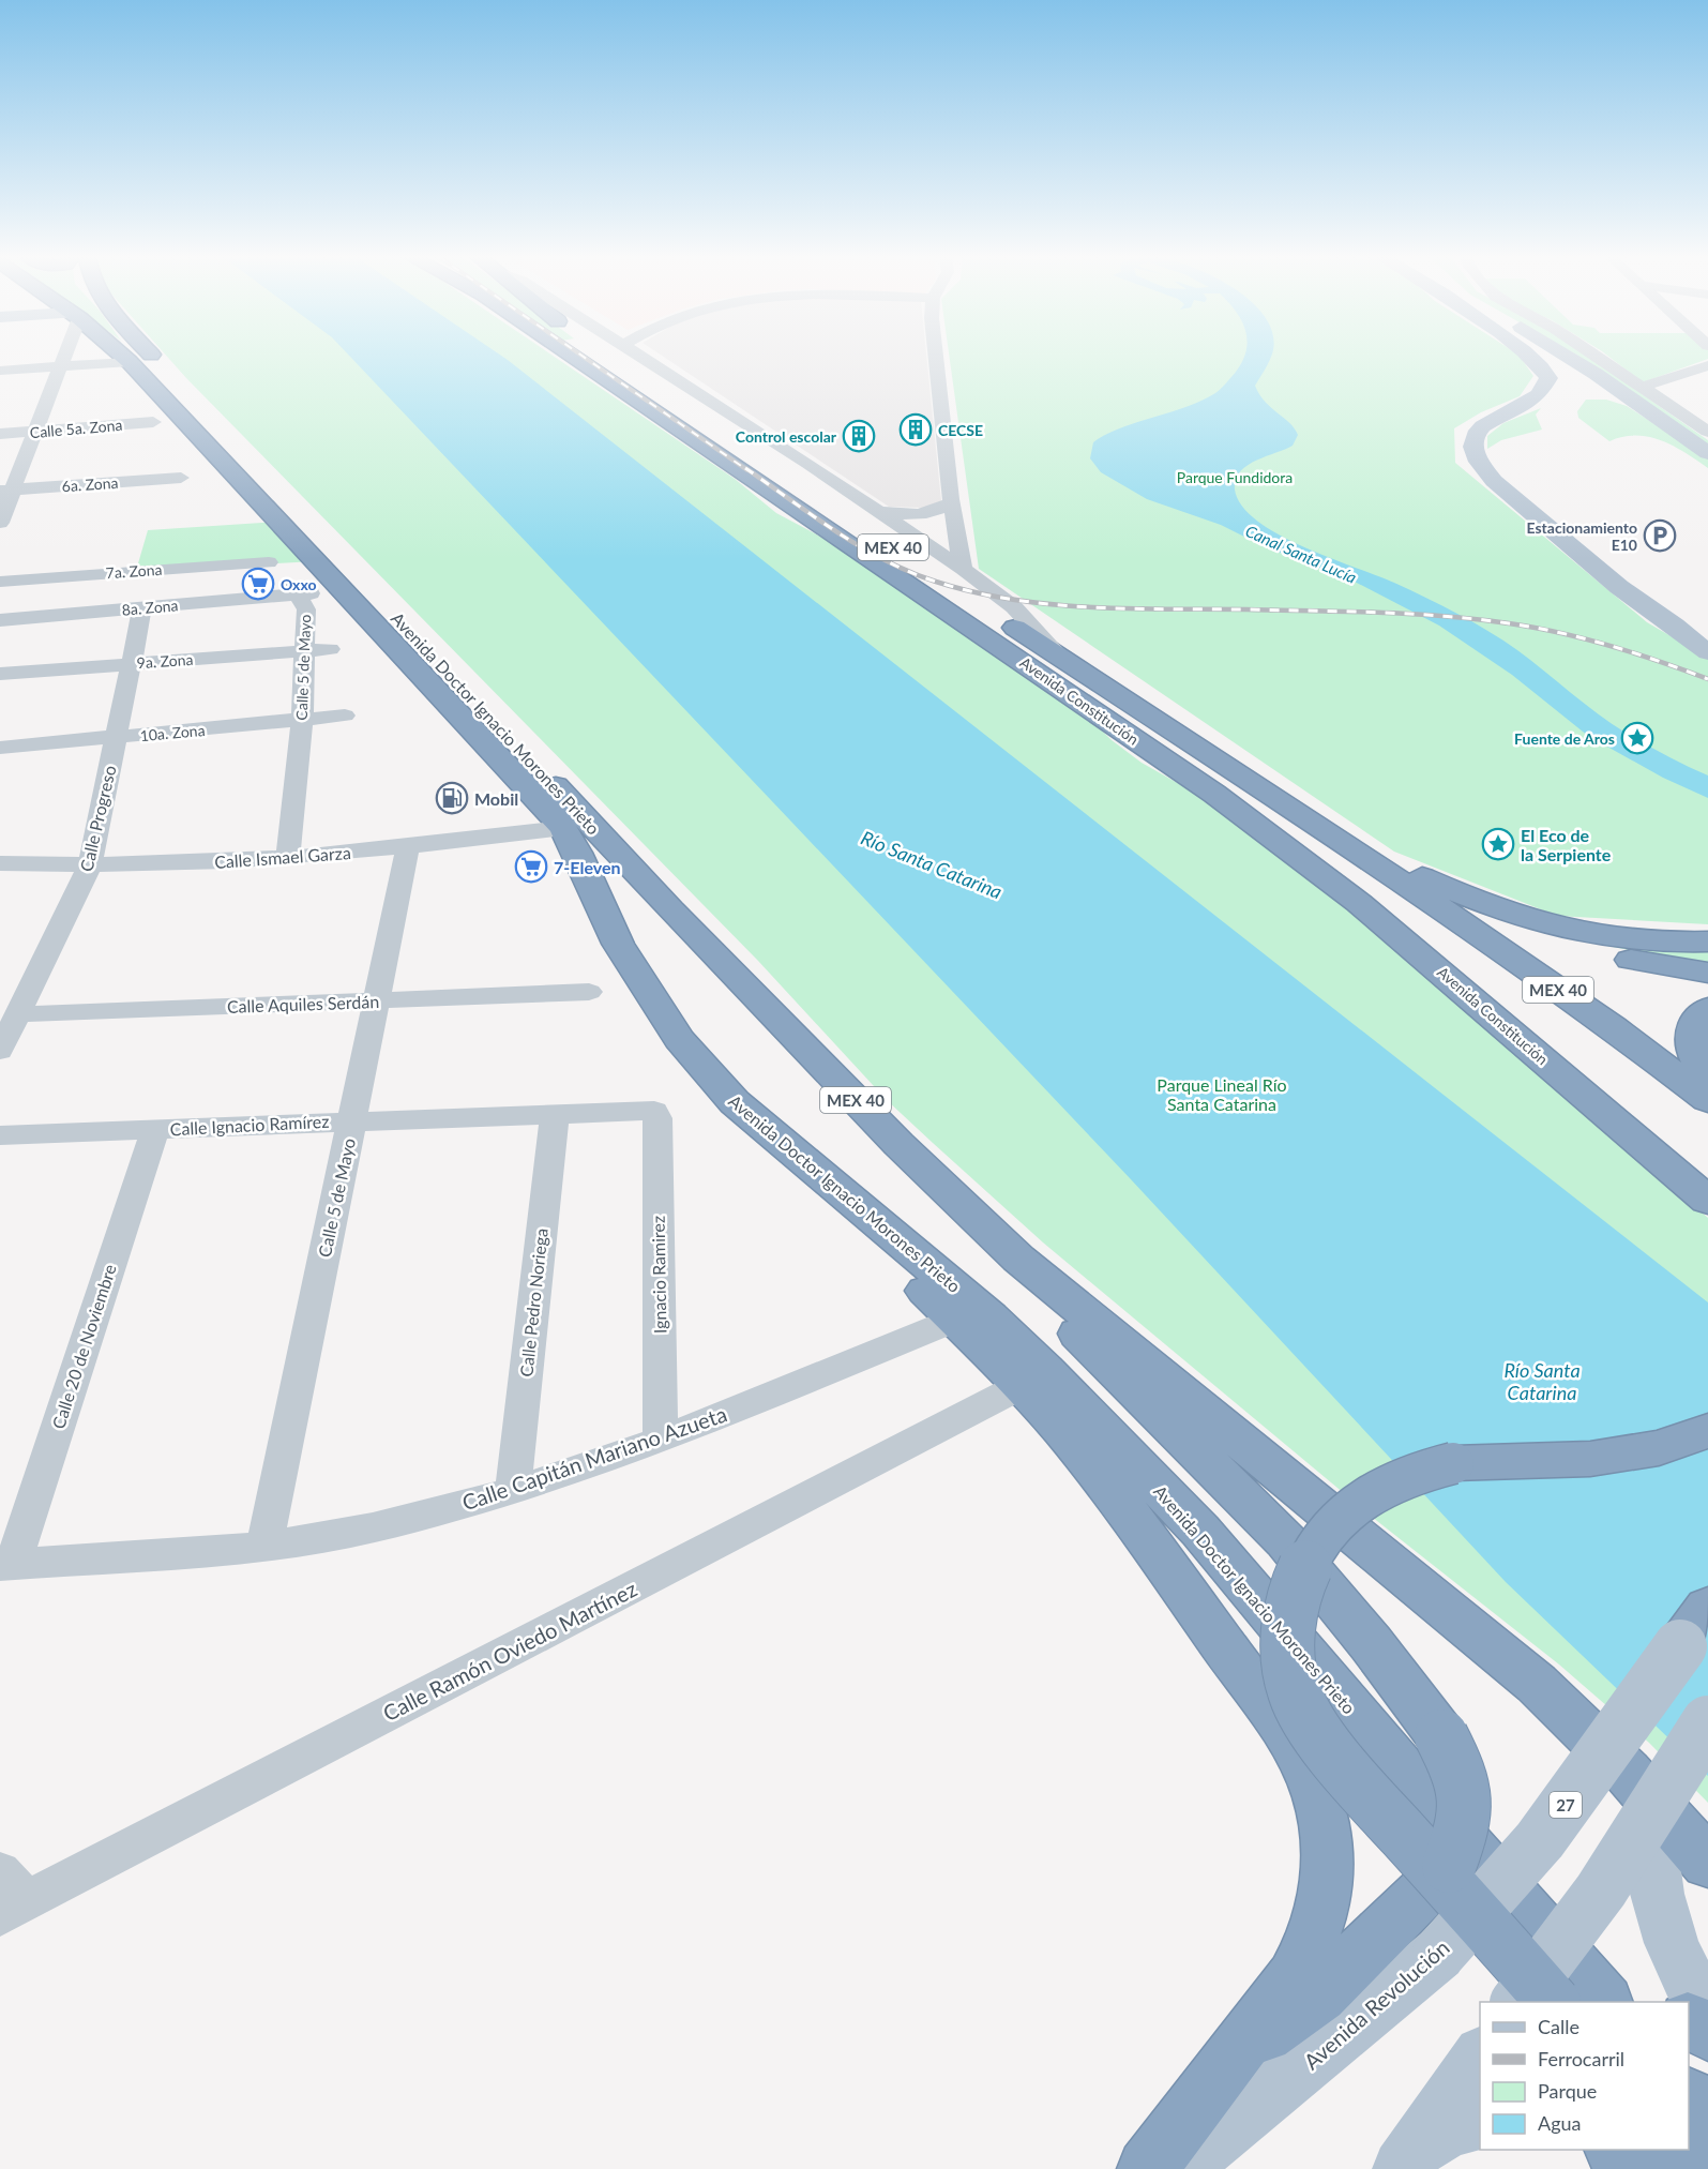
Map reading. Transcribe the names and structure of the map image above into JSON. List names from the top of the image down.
{
  "streets": {
    "highway": ["MEX 40", "Avenida Constitución", "Avenida Doctor Ignacio Morones Prieto"],
    "main road": ["27", "Avenida Revolución"],
    "street": [
      "Calle 5a. Zona",
      "6a. Zona",
      "7a. Zona",
      "8a. Zona",
      "9a. Zona",
      "Calle 5 de Mayo",
      "10a. Zona",
      "Calle Progreso",
      "Calle Ismael Garza",
      "Calle Aquiles Serdán",
      "Calle Ignacio Ramírez",
      "Ignacio Ramirez",
      "Calle Pedro Noriega",
      "Calle 20 de Noviembre",
      "Calle Capitán Mariano Azueta",
      "Calle Ramón Oviedo Martínez"
    ]
  },
  "crossings": [
    ["8a. Zona", "Calle 5 de Mayo"],
    ["8a. Zona", "Avenida Doctor Ignacio Morones Prieto"],
    ["8a. Zona", "Calle Progreso"],
    ["9a. Zona", "Calle 5 de Mayo"],
    ["9a. Zona", "Calle Progreso"],
    ["Calle 5 de Mayo", "Avenida Doctor Ignacio Morones Prieto"],
    ["Calle 5 de Mayo", "10a. Zona"],
    ["Calle 5 de Mayo", "Calle Ismael Garza"],
    ["Calle 5 de Mayo", "Calle Aquiles Serdán"],
    ["Calle 5 de Mayo", "Calle Ignacio Ramírez"],
    ["Calle 5 de Mayo", "Calle Capitán Mariano Azueta"],
    ["Avenida Doctor Ignacio Morones Prieto", "Calle Ismael Garza"],
    ["Avenida Doctor Ignacio Morones Prieto", "Calle Capitán Mariano Azueta"],
    ["10a. Zona", "Calle Progreso"],
    ["Calle Progreso", "Calle Ismael Garza"],
    ["Calle Progreso", "Calle Aquiles Serdán"],
    ["Calle Ignacio Ramírez", "Ignacio Ramirez"],
    ["Calle Ignacio Ramírez", "Calle Pedro Noriega"],
    ["Calle Ignacio Ramírez", "Calle 20 de Noviembre"],
    ["Ignacio Ramirez", "Calle Capitán Mariano Azueta"],
    ["Calle Pedro Noriega", "Calle Capitán Mariano Azueta"],
    ["Calle 20 de Noviembre", "Calle Capitán Mariano Azueta"]
  ],
  "water": ["Canal Santa Lucía", "Río Santa Catarina"],
  "parks": ["Parque Fundidora", "Parque Lineal Río Santa Catarina"],
  "places": {
    "building": ["CECSE", "Control escolar"],
    "parking": ["Estacionamiento E10"],
    "supermarket": ["Oxxo", "7-Eleven"],
    "place": ["Fuente de Aros", "El Eco de la Serpiente"],
    "fuel station": ["Mobil"]
  },
  "legend": [
    "Calle",
    "Ferrocarril",
    "Parque",
    "Agua"
  ]
}
